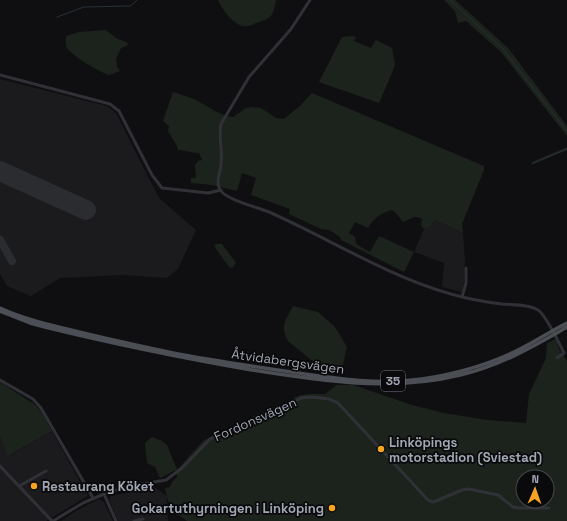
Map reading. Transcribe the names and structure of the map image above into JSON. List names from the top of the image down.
{
  "streets": {
    "main road": ["Åtvidabergsvägen", "35"],
    "street": ["Fordonsvägen"]
  },
  "places": ["Linköpings motorstadion (Sviestad)", "Restaurang Köket", "Gokartuthyrningen i Linköping"],
  "north": "top"
}
